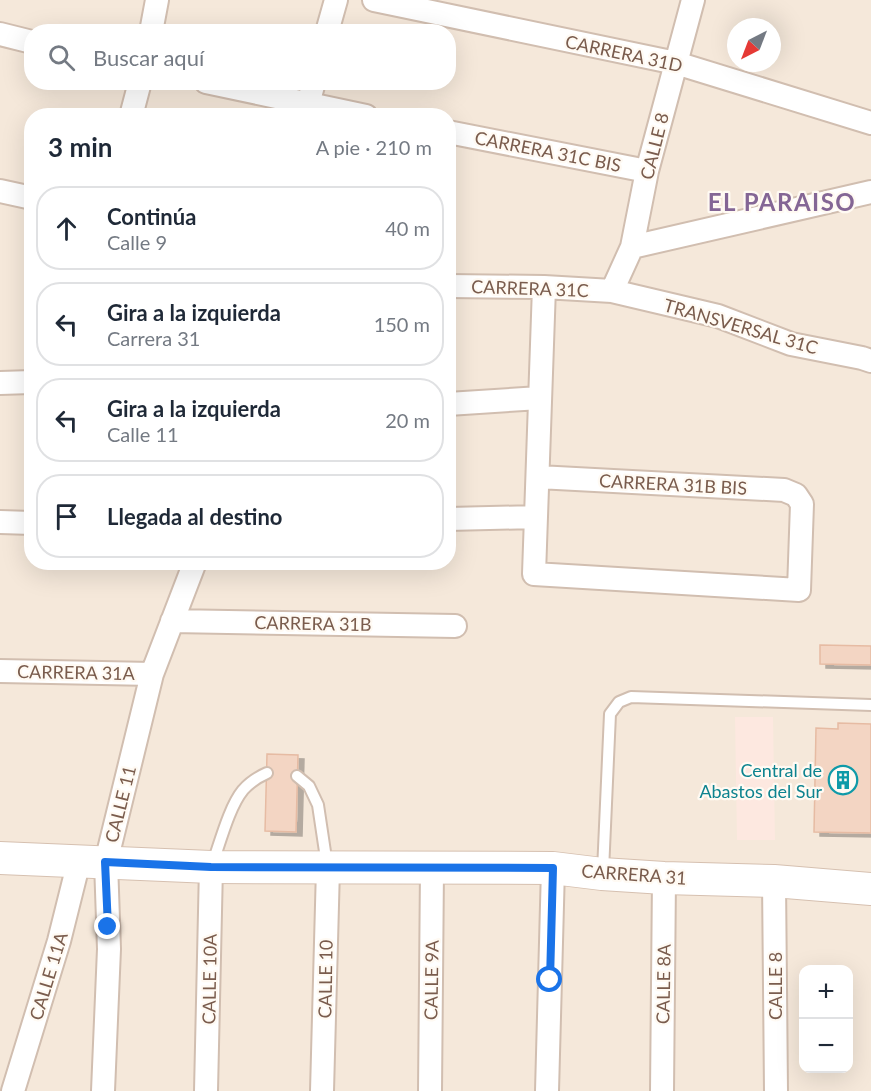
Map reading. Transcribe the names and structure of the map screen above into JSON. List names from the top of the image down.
{
  "streets": {
    "main road": ["CARRERA 31"],
    "street": [
      "CARRERA 31D",
      "CALLE 8",
      "CARRERA 31C BIS",
      "CARRERA 31C",
      "TRANSVERSAL 31C",
      "CARRERA 31B BIS",
      "CARRERA 31B",
      "CARRERA 31A",
      "CALLE 11",
      "CALLE 11A",
      "CALLE 10A",
      "CALLE 10",
      "CALLE 9A",
      "CALLE 8A"
    ]
  },
  "crossings": [
    ["CARRERA 31D", "CALLE 8"],
    ["CALLE 8", "CARRERA 31C BIS"],
    ["CALLE 8", "CARRERA 31C"],
    ["CALLE 8", "TRANSVERSAL 31C"],
    ["CALLE 8", "CARRERA 31"],
    ["CARRERA 31C", "TRANSVERSAL 31C"],
    ["CARRERA 31B", "CALLE 11"],
    ["CARRERA 31A", "CALLE 11"],
    ["CALLE 11", "CARRERA 31"],
    ["CALLE 11", "CALLE 11A"],
    ["CARRERA 31", "CALLE 11A"],
    ["CARRERA 31", "CALLE 10A"],
    ["CARRERA 31", "CALLE 10"],
    ["CARRERA 31", "CALLE 9A"],
    ["CARRERA 31", "CALLE 8A"]
  ],
  "districts": ["EL PARAISO"],
  "places": {
    "building": ["Central de Abastos del Sur"]
  },
  "north": "bottom left",
  "page": {
    "search": "Buscar aquí",
    "heading": ["3 min", "A pie · 210 m"],
    "list": [
      ["Continúa", "Calle 9", "40 m"],
      ["Gira a la izquierda", "Carrera 31", "150 m"],
      ["Gira a la izquierda", "Calle 11", "20 m"],
      "Llegada al destino"
    ],
    "map_buttons": ["+", "−"]
  }
}
